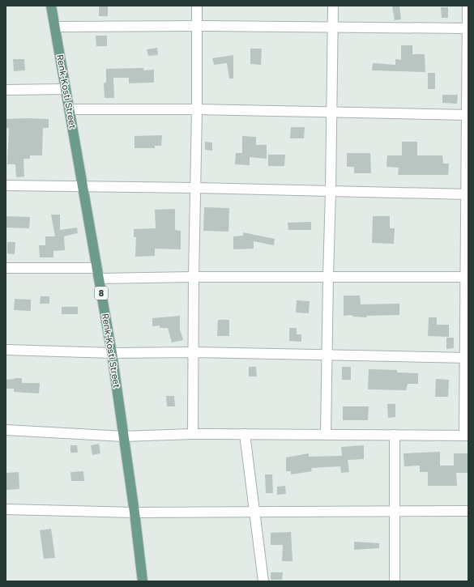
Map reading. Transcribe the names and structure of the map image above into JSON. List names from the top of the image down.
{
  "streets": {
    "main road": ["Renk-Kosti Street", "8"]
  }
}
